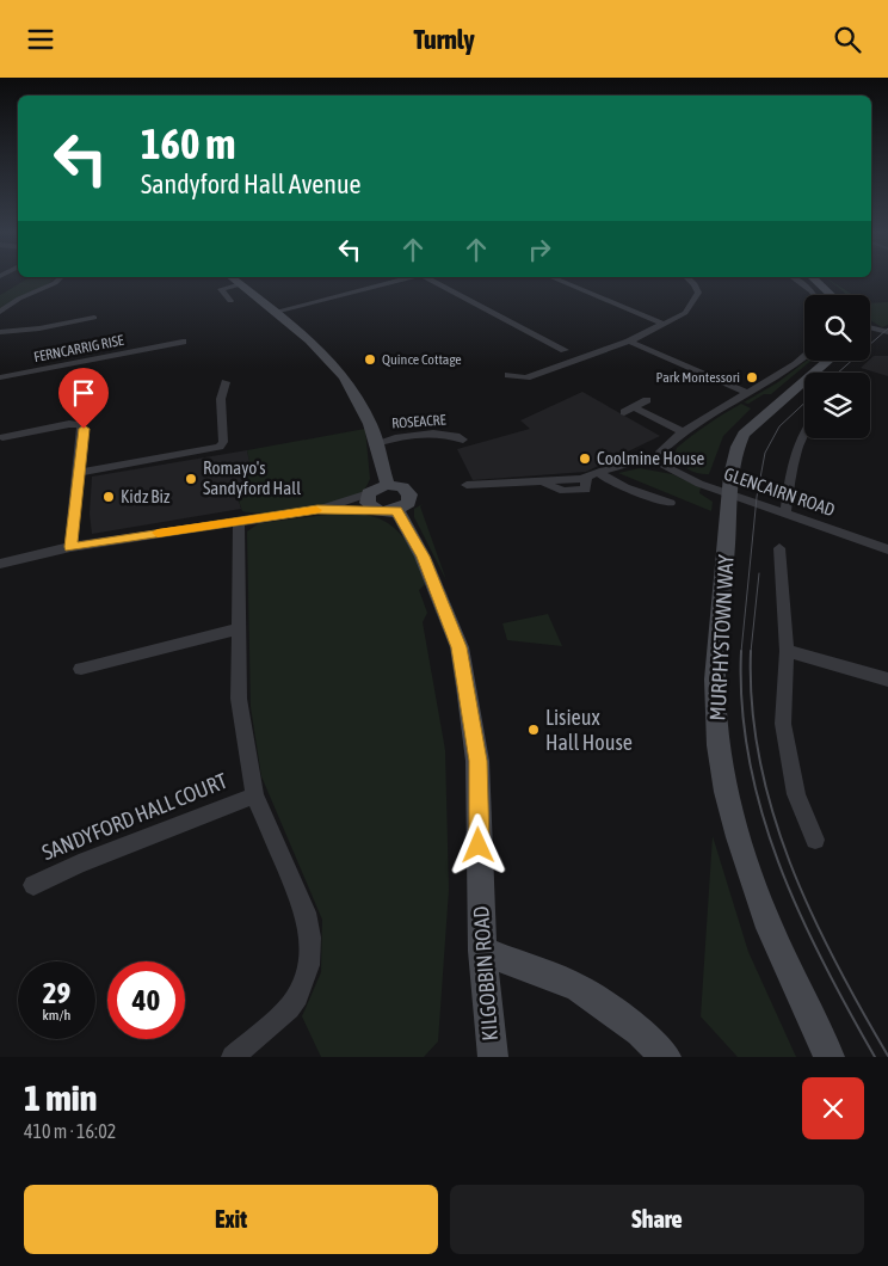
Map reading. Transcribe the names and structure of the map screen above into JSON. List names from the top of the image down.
{
  "streets": {
    "street": [
      "FERNCARRIG RISE",
      "ROSEACRE",
      "GLENCAIRN ROAD",
      "MURPHYSTOWN WAY",
      "SANDYFORD HALL COURT",
      "KILGOBBIN ROAD"
    ]
  },
  "crossings": [
    ["GLENCAIRN ROAD", "MURPHYSTOWN WAY"]
  ],
  "places": [
    "Quince Cottage",
    "Park Montessori",
    "Coolmine House",
    "Romayo's Sandyford Hall",
    "Kidz Biz",
    "Lisieux Hall House"
  ],
  "page": {
    "header": "Turnly",
    "turn": ["160 m", "Sandyford Hall Avenue"],
    "speed": "29 km/h",
    "limit": "40",
    "heading": ["1 min", "410 m · 16:02"],
    "buttons": ["Exit", "Share"]
  }
}
